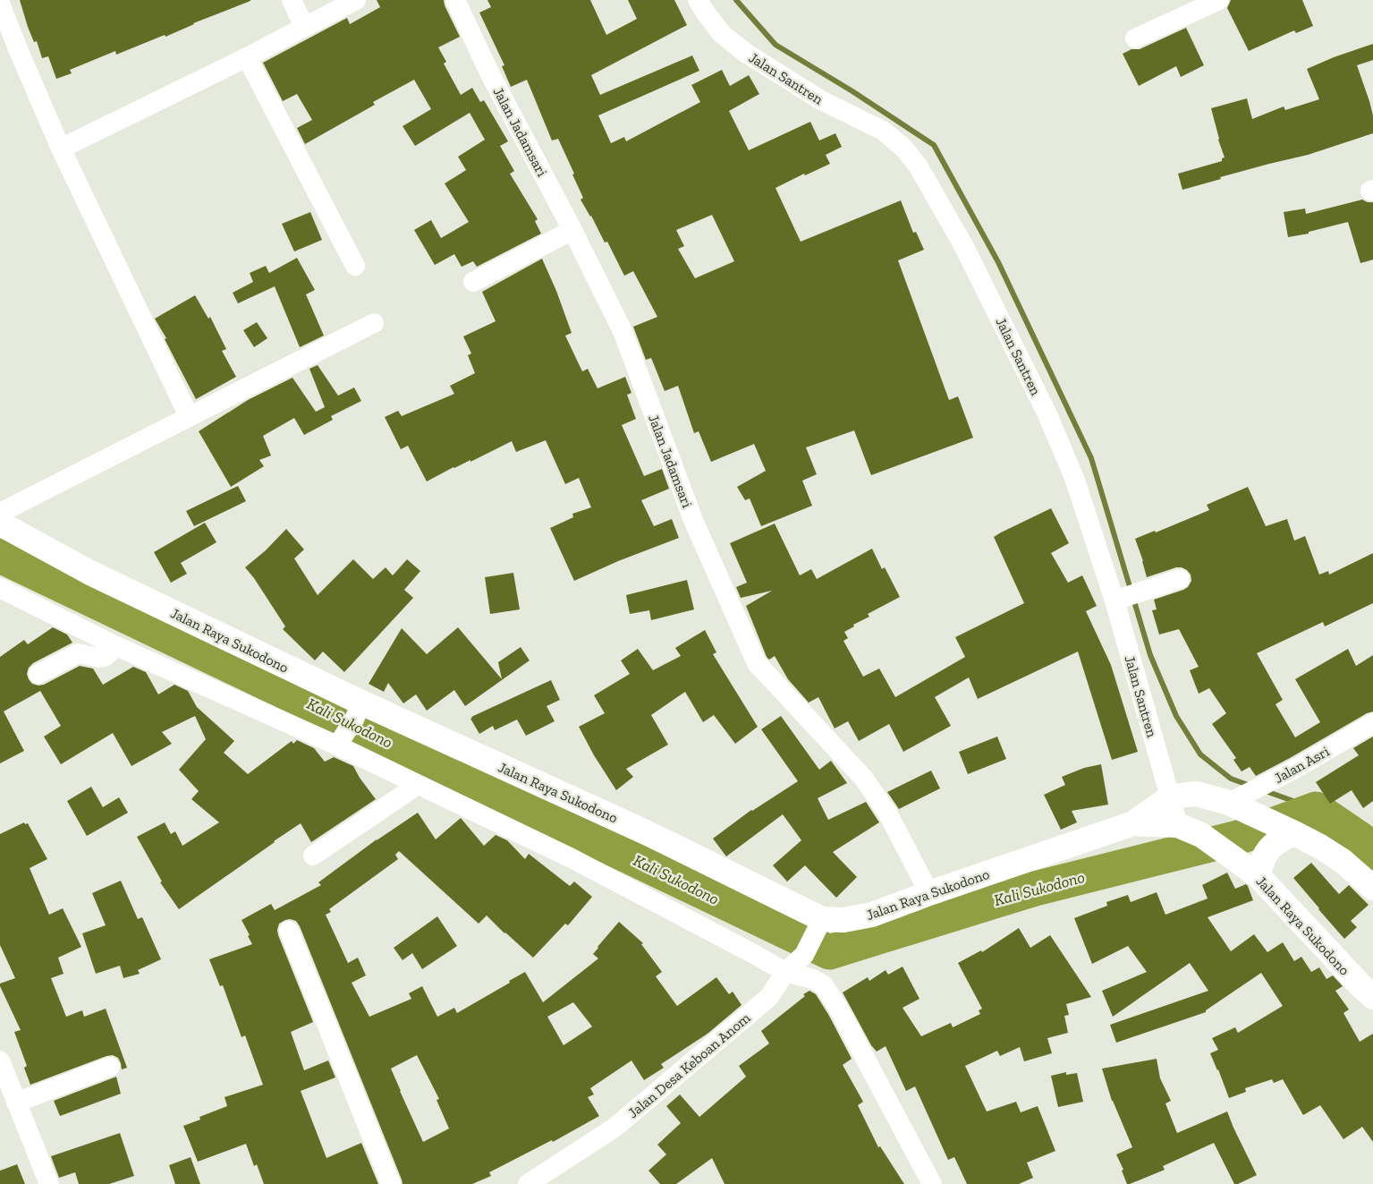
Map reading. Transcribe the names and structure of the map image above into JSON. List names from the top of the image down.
{
  "streets": {
    "main road": ["Jalan Raya Sukodono"],
    "street": [
      "Jalan Santren",
      "Jalan Jadamsari",
      "Jalan Asri",
      "Jalan Desa Keboan Anom"
    ]
  },
  "crossings": [
    ["Jalan Santren", "Jalan Raya Sukodono"],
    ["Jalan Jadamsari", "Jalan Raya Sukodono"],
    ["Jalan Raya Sukodono", "Jalan Asri"],
    ["Jalan Raya Sukodono", "Jalan Desa Keboan Anom"]
  ],
  "water": ["Kali Sukodono"]
}
